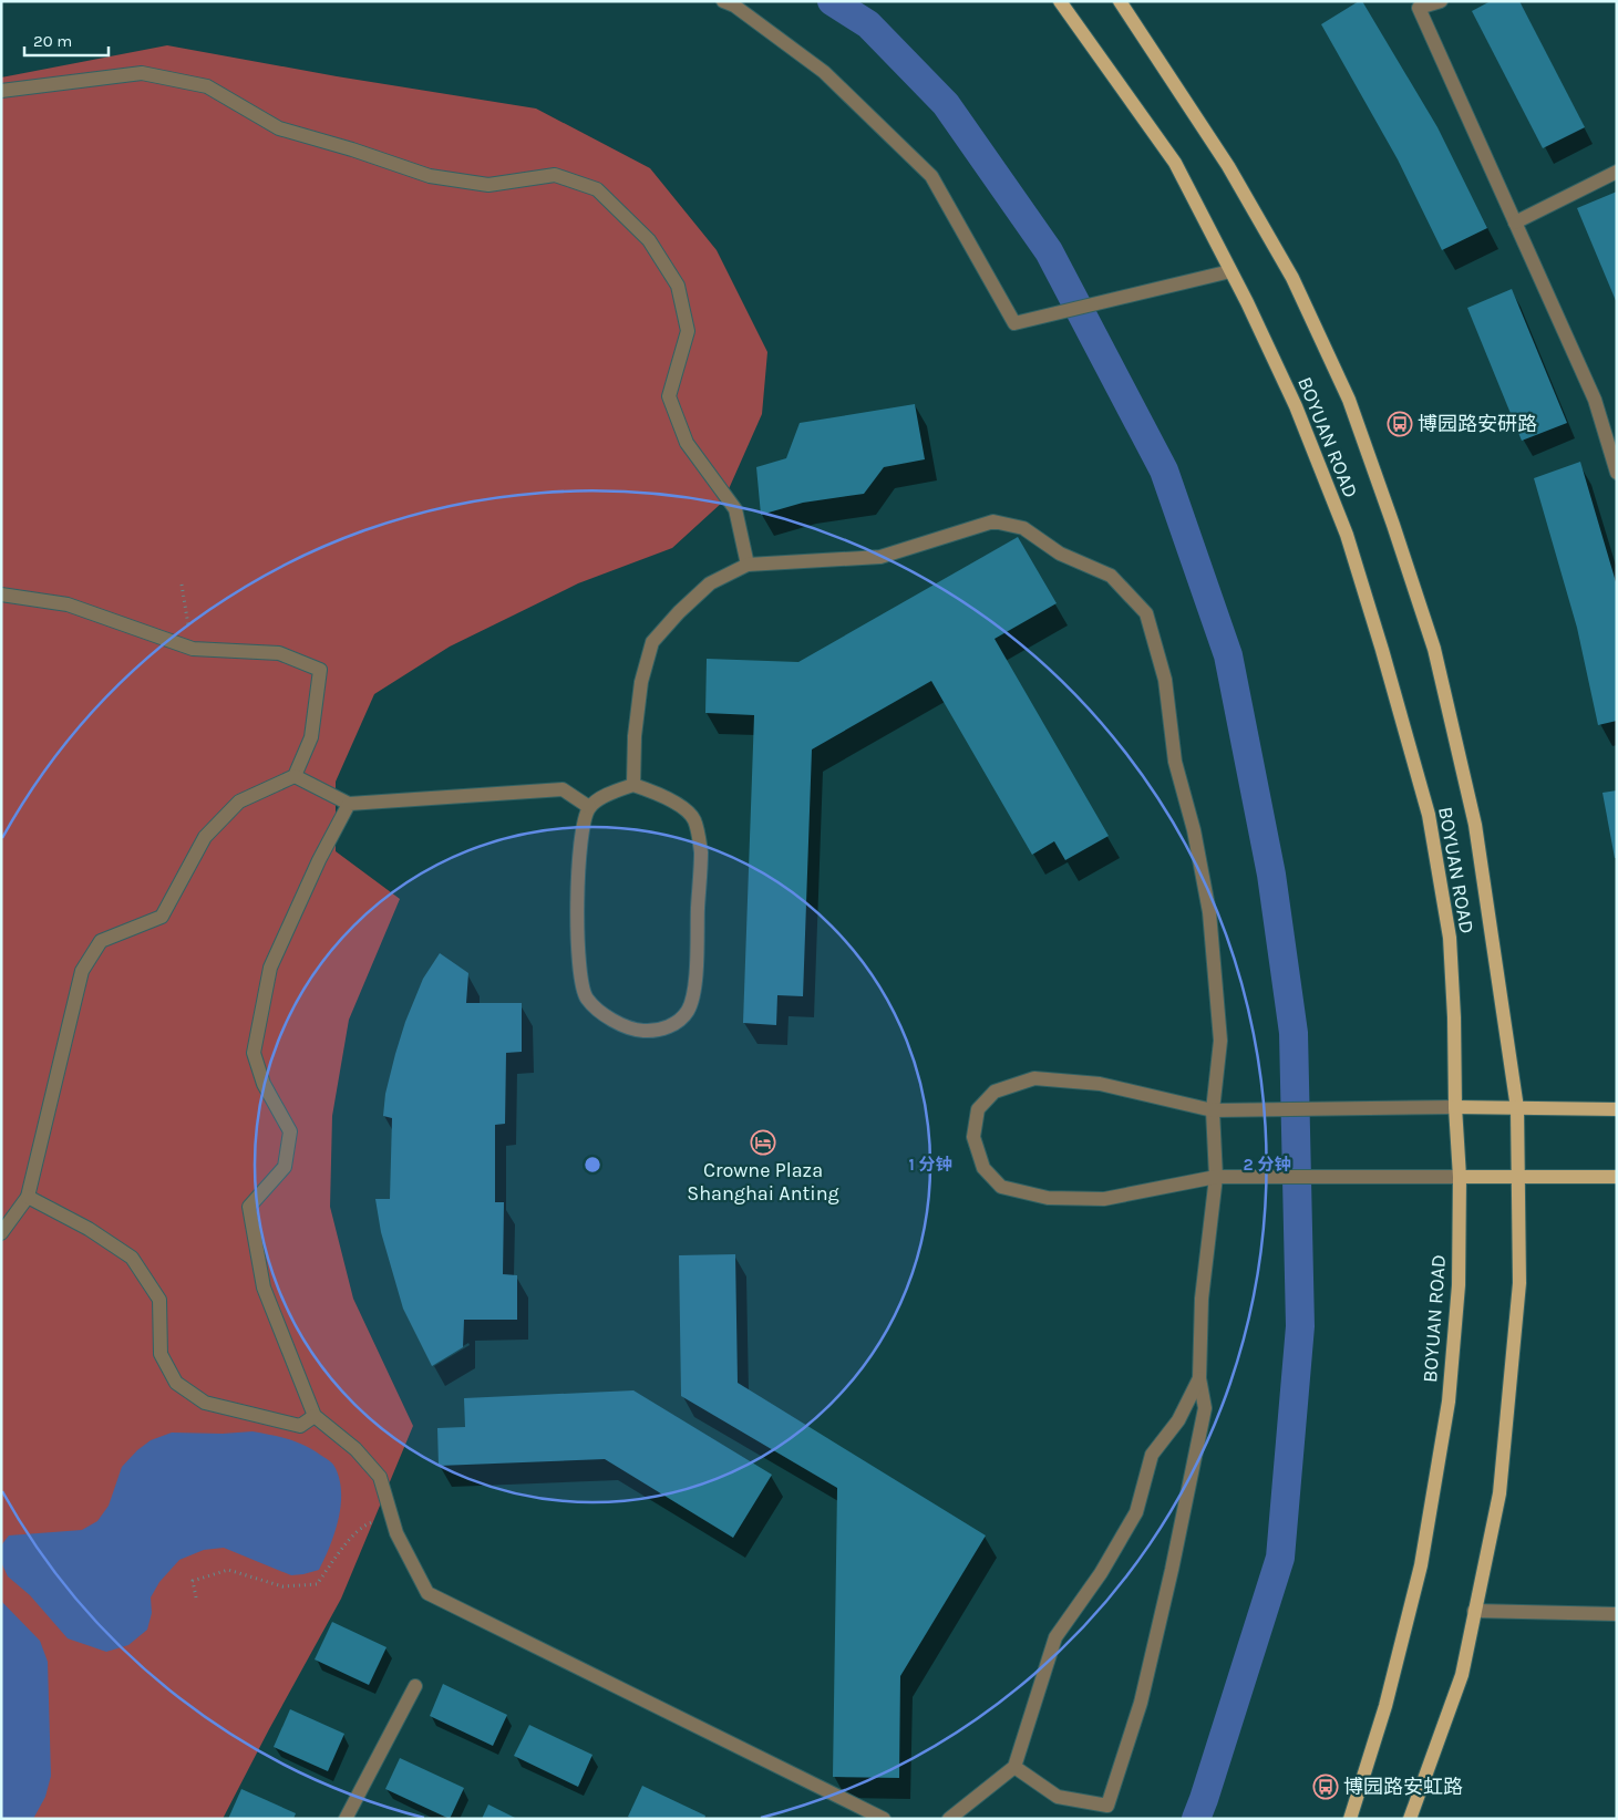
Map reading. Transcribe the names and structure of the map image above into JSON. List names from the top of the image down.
{
  "streets": {
    "main road": ["BOYUAN ROAD"]
  },
  "places": {
    "bus stop": ["博园路安研路", "博园路安虹路"],
    "hotel": ["Crowne Plaza Shanghai Anting"]
  },
  "scale_bar": "20 m",
  "rings": ["1 分钟", "2 分钟"]
}
